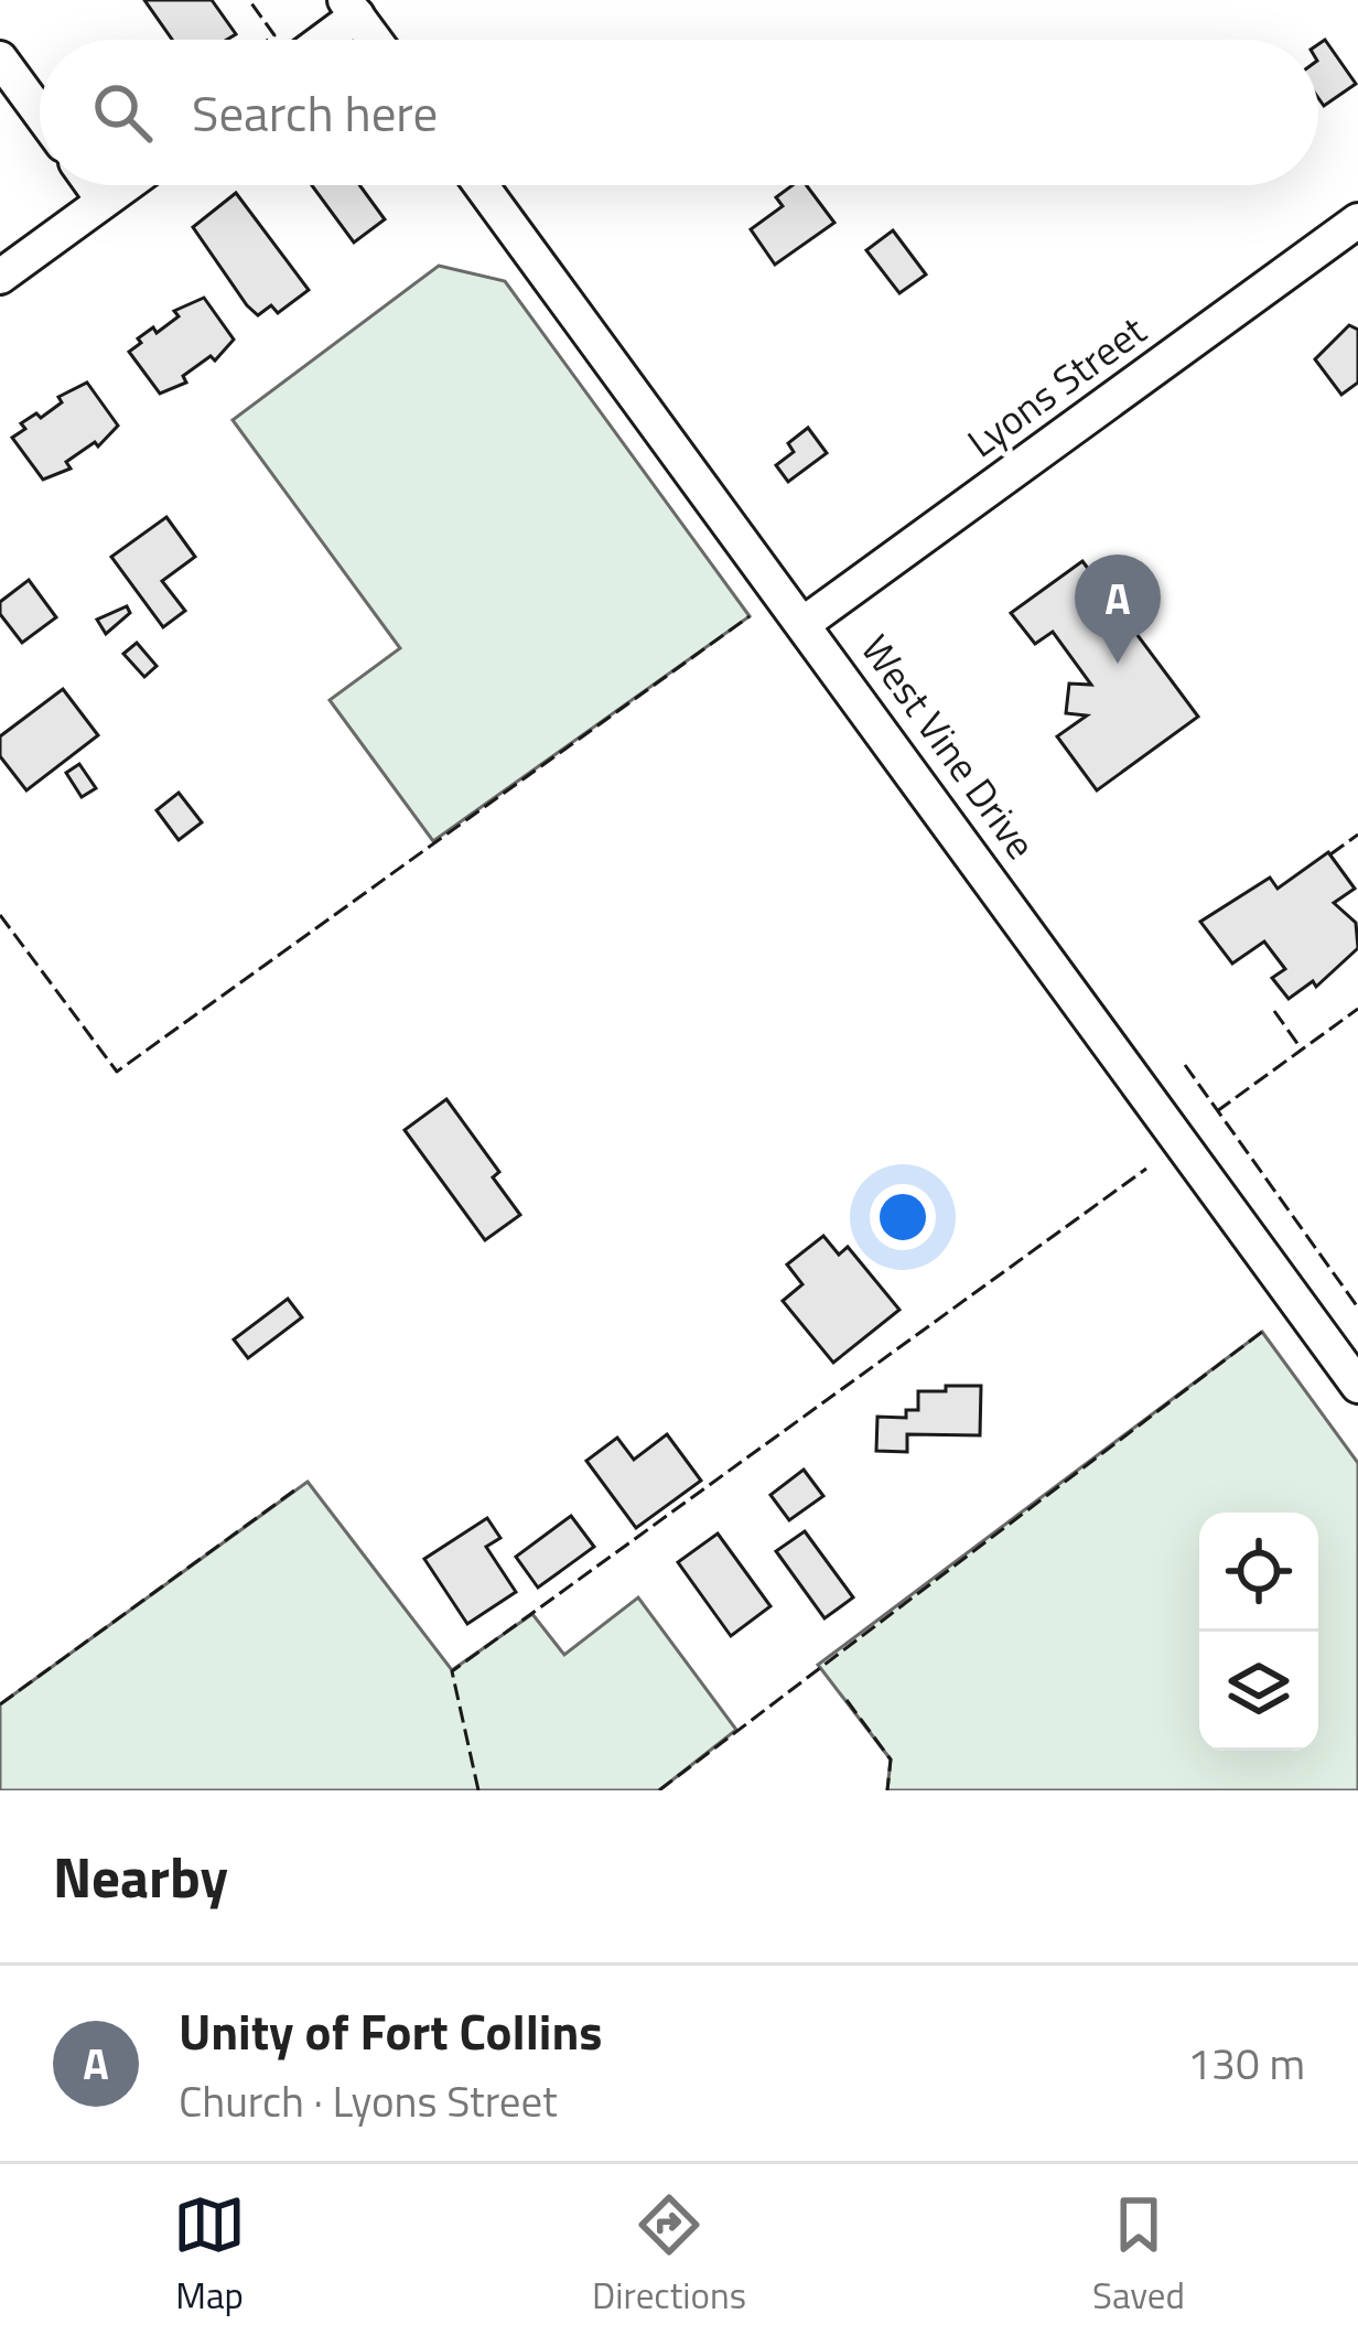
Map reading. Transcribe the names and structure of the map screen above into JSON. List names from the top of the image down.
{
  "streets": {
    "street": ["Lyons Street", "West Vine Drive"]
  },
  "crossings": [
    ["Lyons Street", "West Vine Drive"]
  ],
  "page": {
    "search": "Search here",
    "pins": "A",
    "heading": "Nearby",
    "list": [
      {
        "mark": "A",
        "name": "Unity of Fort Collins",
        "note": "Church · Lyons Street",
        "value": "130 m"
      }
    ],
    "nav": ["Map", "Directions", "Saved"]
  }
}
